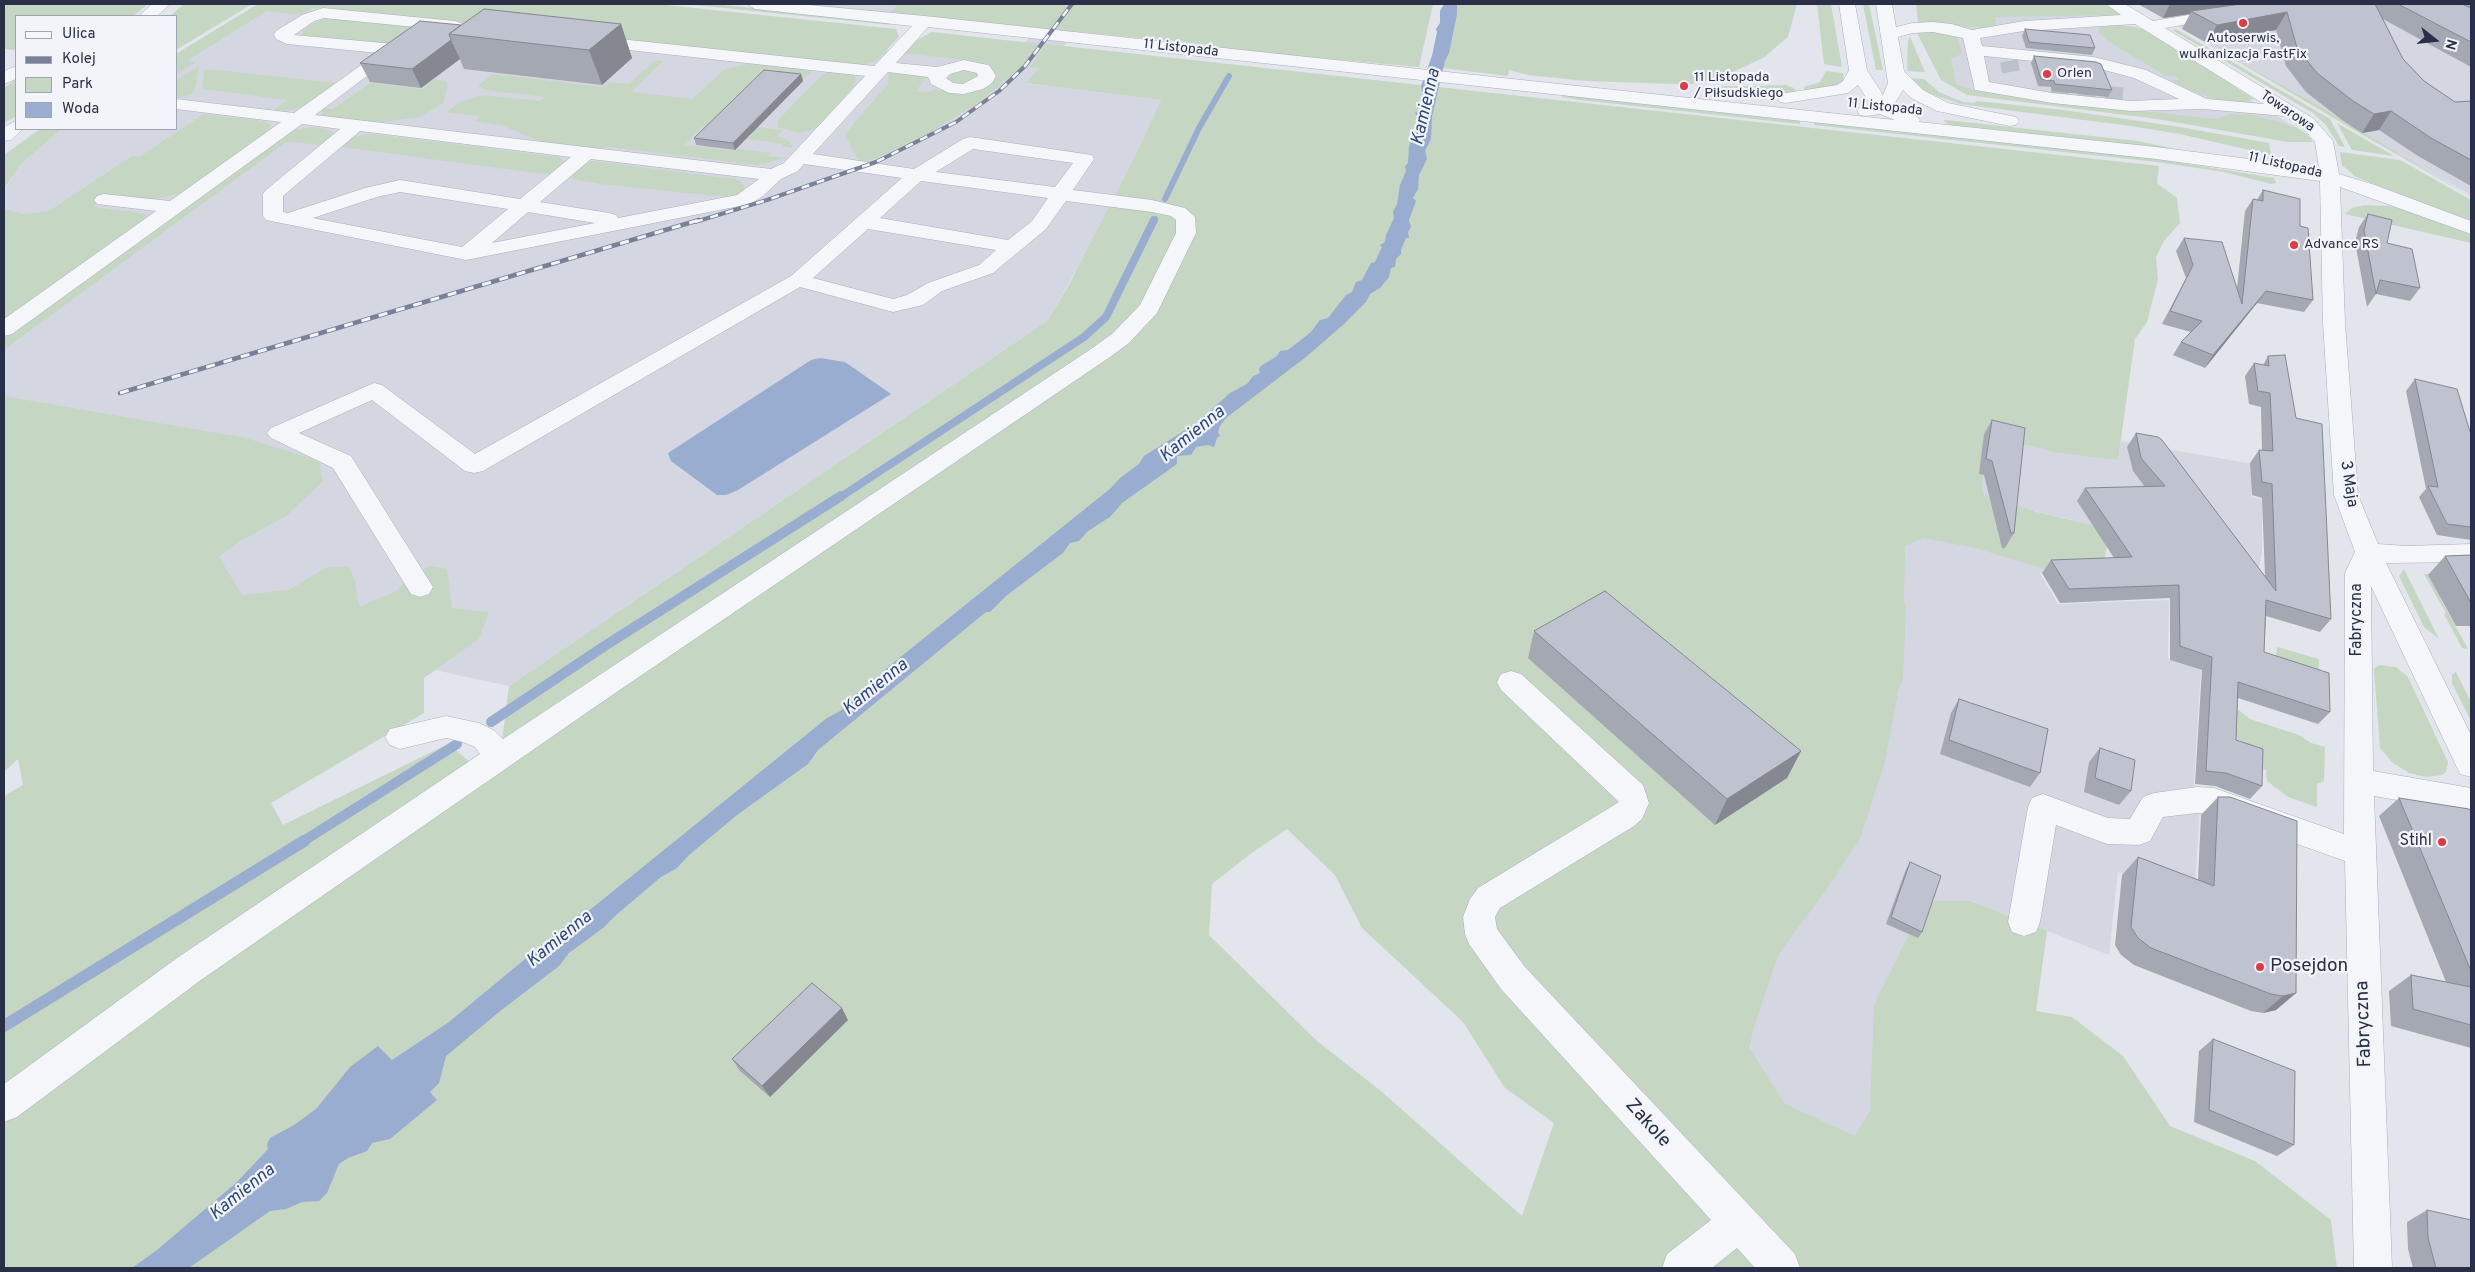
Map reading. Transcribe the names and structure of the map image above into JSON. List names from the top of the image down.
{
  "streets": {
    "street": [
      "11 Listopada",
      "Towarowa",
      "3 Maja",
      "Fabryczna",
      "Zakole"
    ]
  },
  "crossings": [
    ["11 Listopada", "Towarowa"],
    ["11 Listopada", "3 Maja"],
    ["Towarowa", "3 Maja"],
    ["3 Maja", "Fabryczna"]
  ],
  "water": ["Kamienna"],
  "places": [
    "Autoserwis, wulkanizacja FastFix",
    "Orlen",
    "11 Listopada / Piłsudskiego",
    "Advance RS",
    "Stihl",
    "Posejdon"
  ],
  "legend": [
    "Ulica",
    "Kolej",
    "Park",
    "Woda"
  ],
  "north": "right"
}
